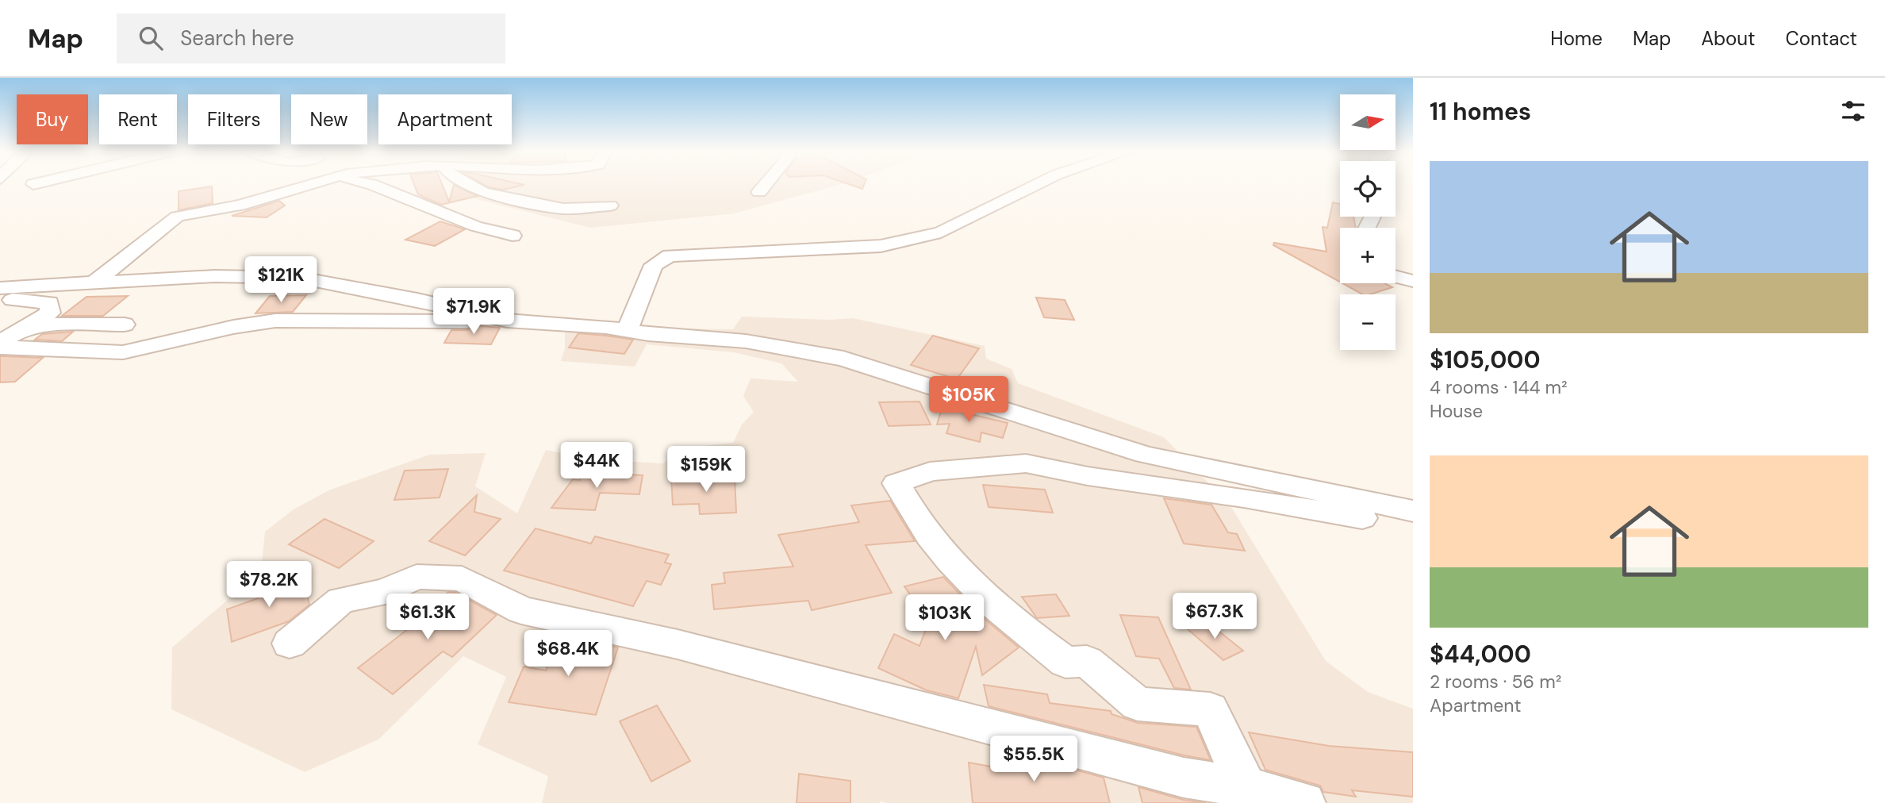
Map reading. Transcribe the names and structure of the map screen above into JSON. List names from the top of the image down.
{
  "north": "right",
  "page": {
    "header": "Map",
    "search": "Search here",
    "nav": [
      "Home",
      "Map",
      "About",
      "Contact"
    ],
    "heading": "11 homes",
    "map_buttons": ["+", "−"],
    "chip": [
      "Buy",
      "Rent",
      "Filters",
      "New",
      "Apartment"
    ],
    "list": [
      {
        "name": "$105,000",
        "note": "4 rooms · 144 m² · House"
      },
      {
        "name": "$44,000",
        "note": "2 rooms · 56 m² · Apartment"
      }
    ],
    "price": [
      "$121K",
      "$71.9K",
      "$105K",
      "$44K",
      "$159K",
      "$78.2K",
      "$67.3K",
      "$61.3K",
      "$103K",
      "$68.4K",
      "$55.5K"
    ]
  }
}
